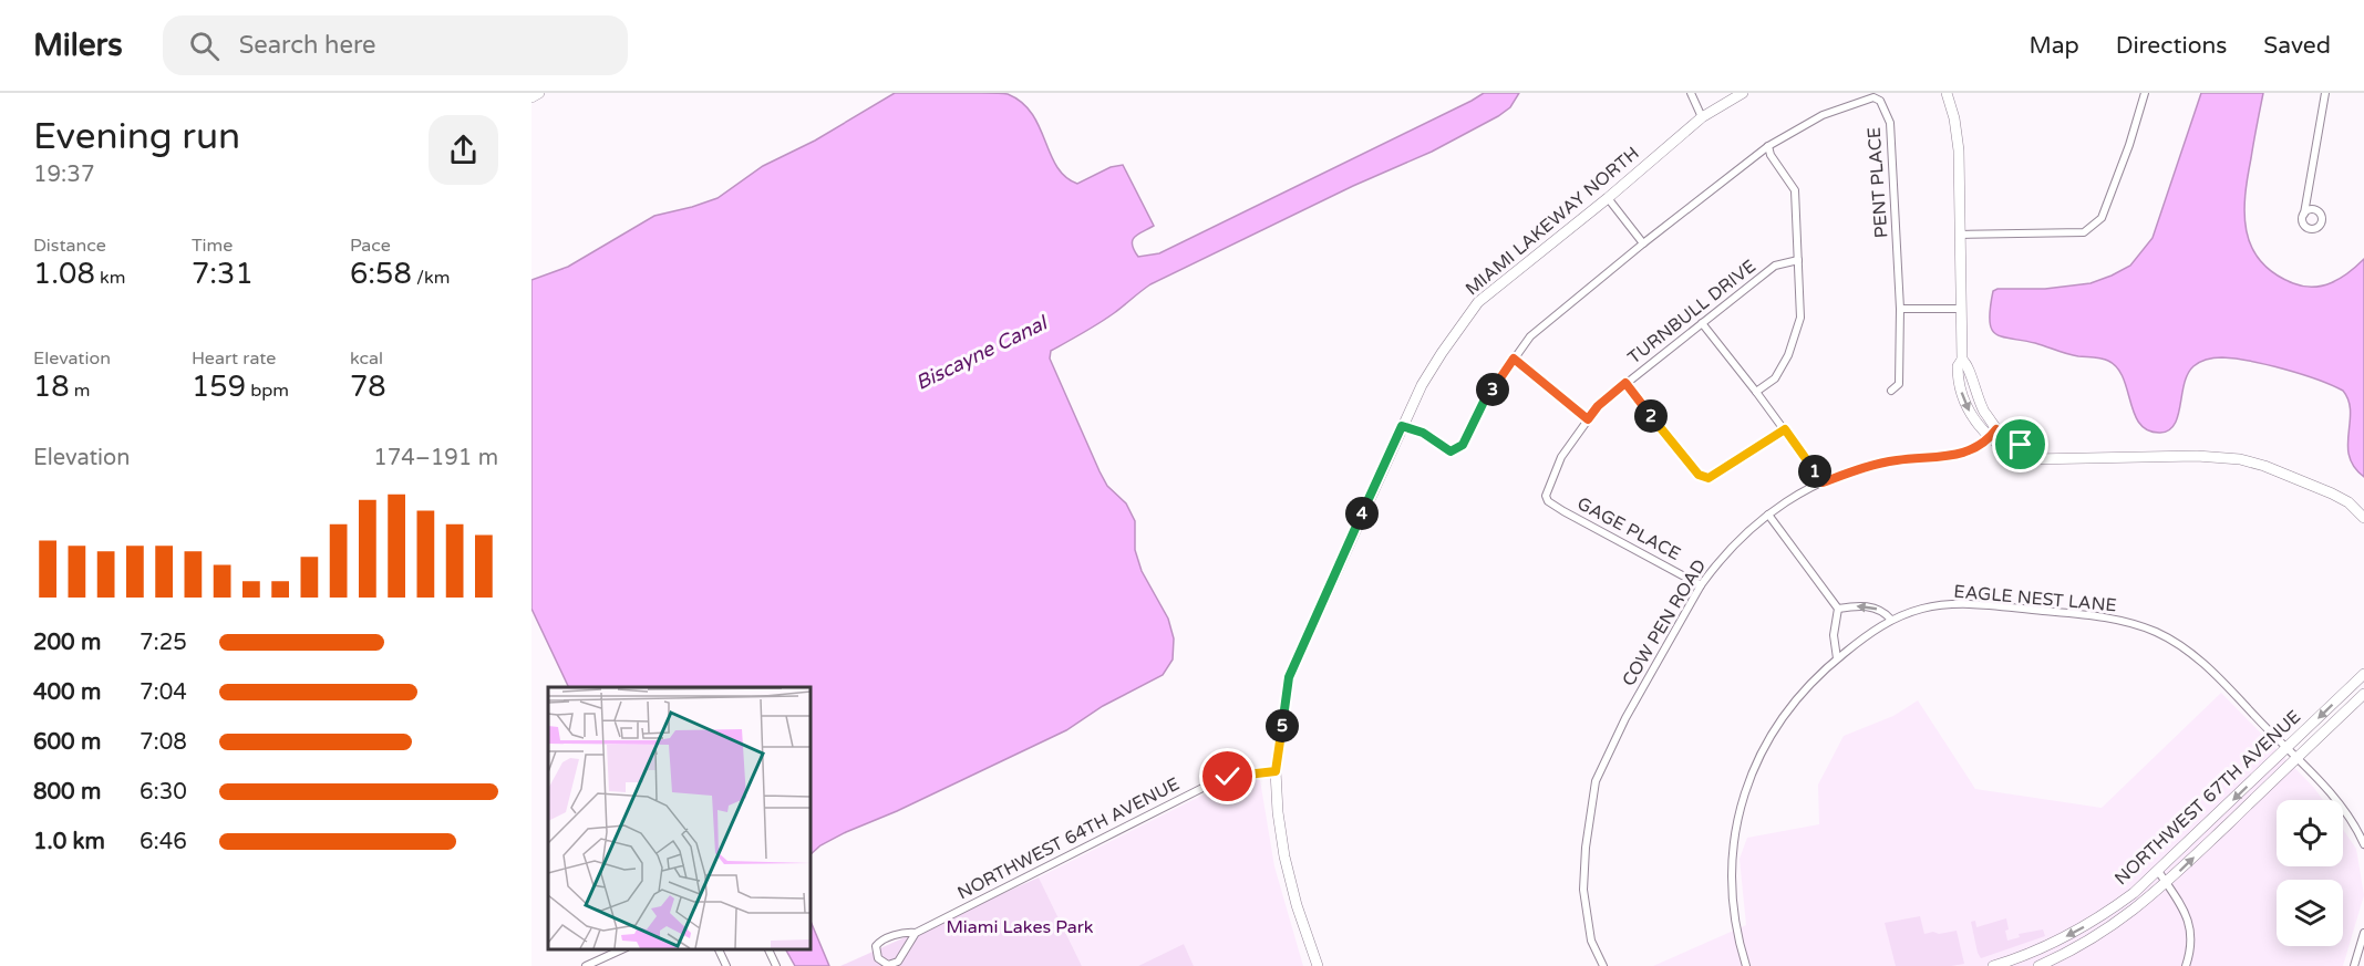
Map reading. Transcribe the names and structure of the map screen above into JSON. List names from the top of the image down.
{
  "streets": {
    "main road": ["MIAMI LAKEWAY NORTH", "NORTHWEST 67TH AVENUE"],
    "street": [
      "PENT PLACE",
      "TURNBULL DRIVE",
      "GAGE PLACE",
      "EAGLE NEST LANE",
      "COW PEN ROAD",
      "NORTHWEST 64TH AVENUE"
    ]
  },
  "crossings": [
    ["MIAMI LAKEWAY NORTH", "NORTHWEST 64TH AVENUE"],
    ["TURNBULL DRIVE", "GAGE PLACE"],
    ["GAGE PLACE", "COW PEN ROAD"],
    ["EAGLE NEST LANE", "NORTHWEST 67TH AVENUE"]
  ],
  "water": ["Biscayne Canal"],
  "parks": ["Miami Lakes Park"],
  "page": {
    "header": "Milers",
    "search": "Search here",
    "nav": ["Map", "Directions", "Saved"],
    "heading": ["Evening run", "19:37"],
    "stats": [
      ["Distance", "1.08 km"],
      ["Time", "7:31"],
      ["Pace", "6:58 /km"],
      ["Elevation", "18 m"],
      ["Heart rate", "159 bpm"],
      ["kcal", "78"]
    ],
    "pins": [
      "3",
      "2",
      "1",
      "4",
      "5"
    ],
    "chart": ["Elevation", "174–191 m"],
    "list": [
      {
        "name": "200 m",
        "note": "7:25"
      },
      {
        "name": "400 m",
        "note": "7:04"
      },
      {
        "name": "600 m",
        "note": "7:08"
      },
      {
        "name": "800 m",
        "note": "6:30"
      },
      {
        "name": "1.0 km",
        "note": "6:46"
      }
    ]
  }
}
